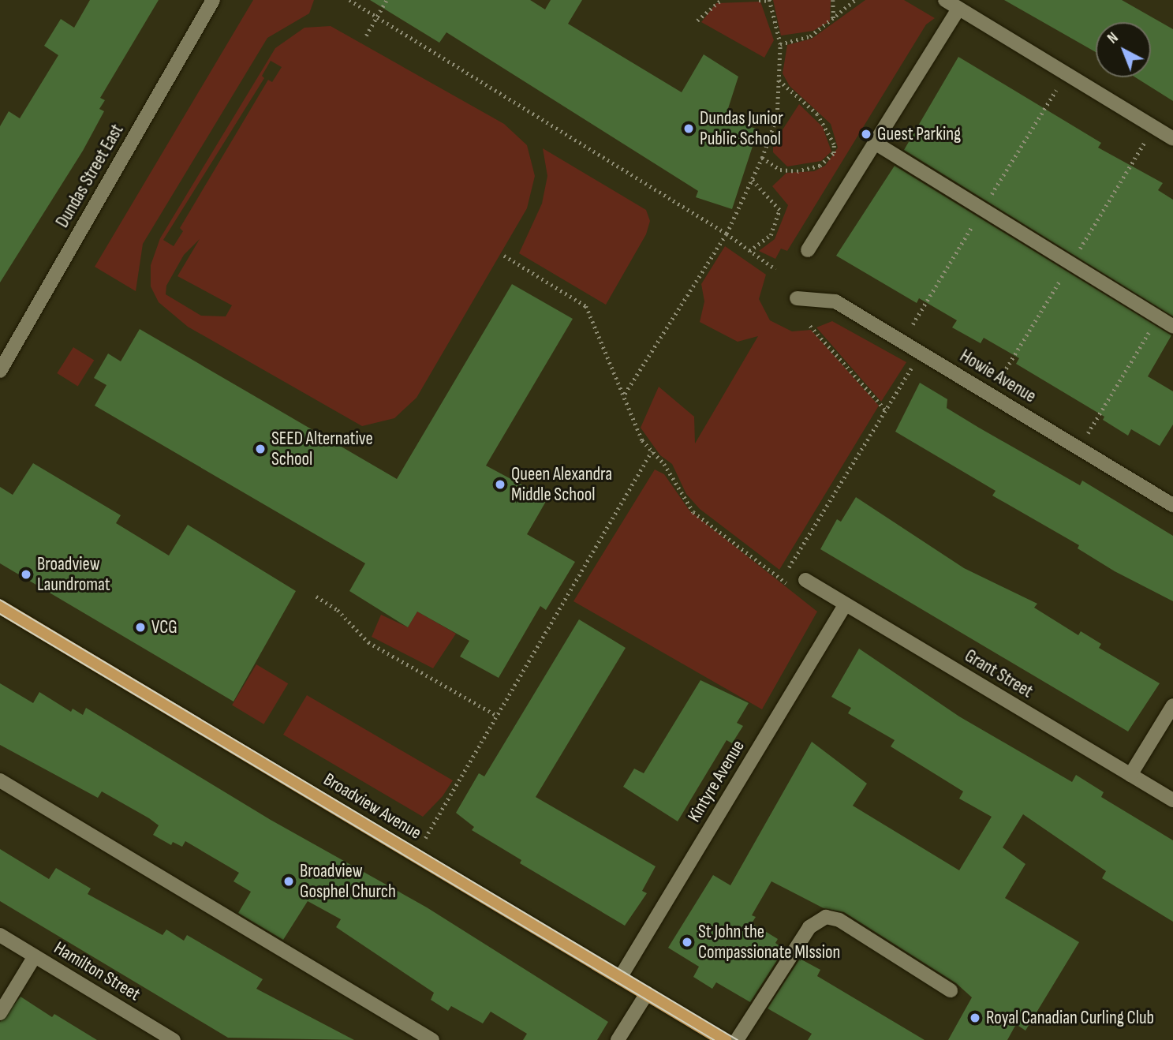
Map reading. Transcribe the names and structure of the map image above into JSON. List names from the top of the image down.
{
  "streets": {
    "main road": ["Broadview Avenue"],
    "street": [
      "Dundas Street East",
      "Howie Avenue",
      "Grant Street",
      "Kintyre Avenue",
      "Hamilton Street"
    ]
  },
  "crossings": [
    ["Grant Street", "Kintyre Avenue"],
    ["Kintyre Avenue", "Broadview Avenue"]
  ],
  "places": [
    "Dundas Junior Public School",
    "Guest Parking",
    "SEED Alternative School",
    "Queen Alexandra Middle School",
    "Broadview Laundromat",
    "VCG",
    "Broadview Gosphel Church",
    "St John the Compassionate MIssion",
    "Royal Canadian Curling Club"
  ],
  "north": "top left"
}
